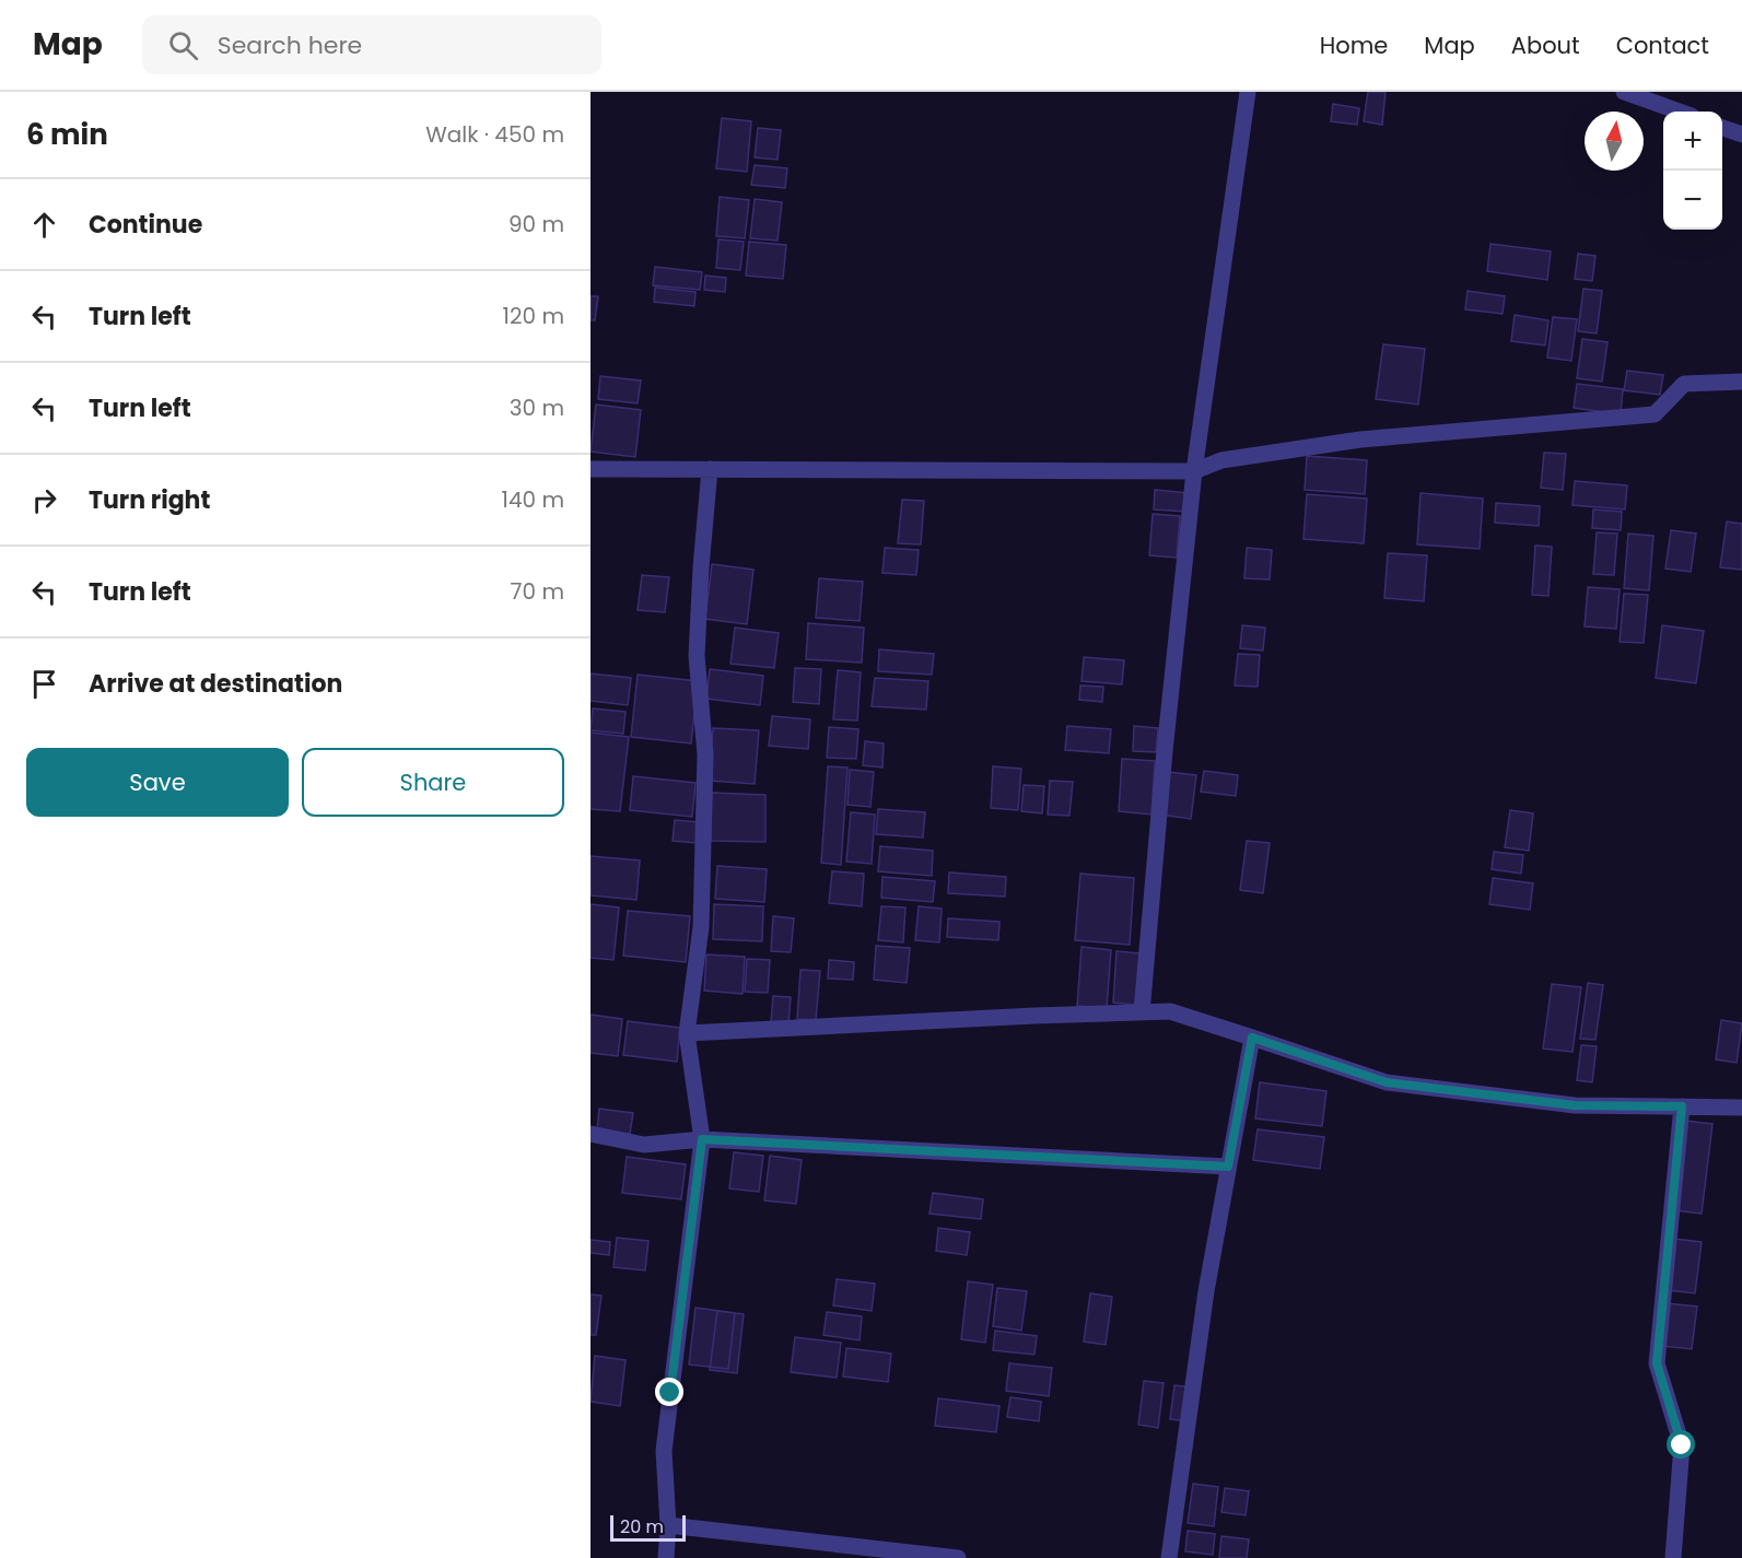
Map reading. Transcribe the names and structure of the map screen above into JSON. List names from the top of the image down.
{
  "scale_bar": "20 m",
  "north": "top",
  "page": {
    "header": "Map",
    "search": "Search here",
    "nav": [
      "Home",
      "Map",
      "About",
      "Contact"
    ],
    "heading": ["6 min", "Walk · 450 m"],
    "map_buttons": ["+", "−"],
    "list": [
      ["Continue", "90 m"],
      ["Turn left", "120 m"],
      ["Turn left", "30 m"],
      ["Turn right", "140 m"],
      ["Turn left", "70 m"],
      "Arrive at destination"
    ],
    "buttons": ["Save", "Share"],
    "scale": "20 m"
  }
}
